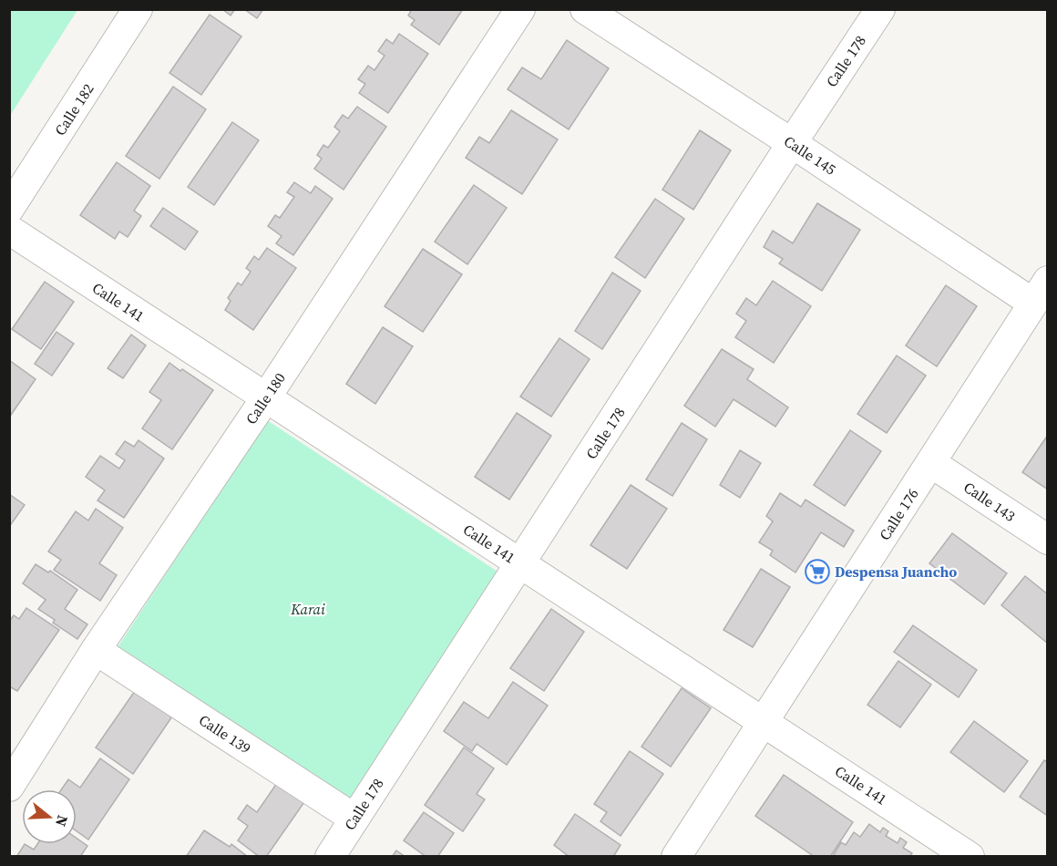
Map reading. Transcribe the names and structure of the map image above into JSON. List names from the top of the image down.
{
  "streets": {
    "street": [
      "Calle 178",
      "Calle 182",
      "Calle 145",
      "Calle 141",
      "Calle 180",
      "Calle 143",
      "Calle 176",
      "Calle 139"
    ]
  },
  "crossings": [
    ["Calle 178", "Calle 145"],
    ["Calle 178", "Calle 141"],
    ["Calle 178", "Calle 139"],
    ["Calle 145", "Calle 176"],
    ["Calle 141", "Calle 180"],
    ["Calle 141", "Calle 176"],
    ["Calle 180", "Calle 139"],
    ["Calle 143", "Calle 176"]
  ],
  "parks": ["Karai"],
  "places": {
    "supermarket": ["Despensa Juancho"]
  },
  "north": "right"
}
